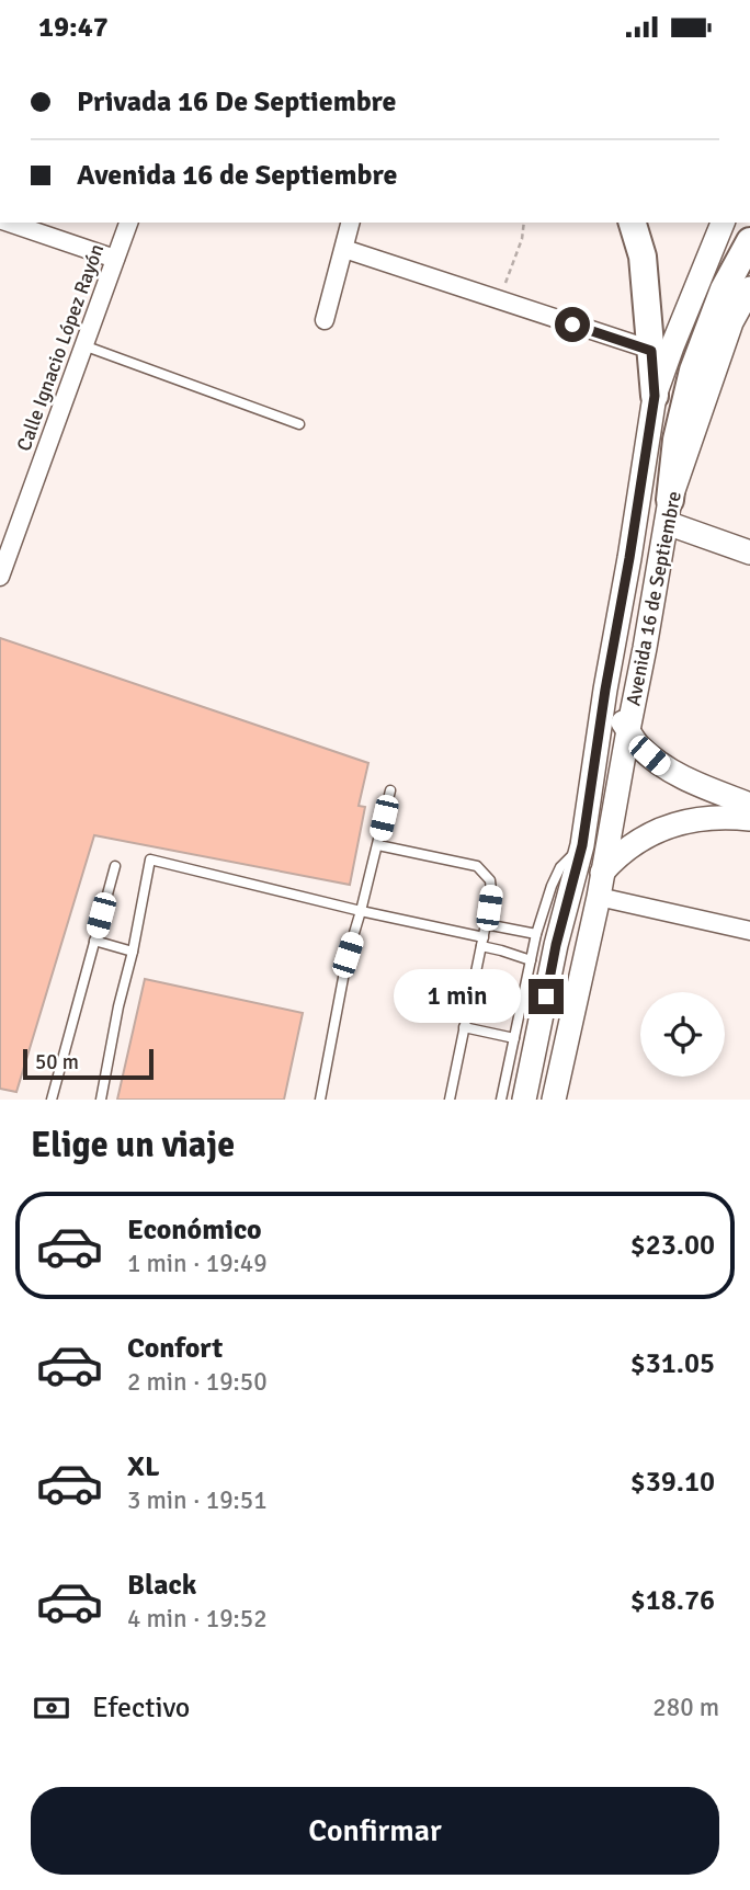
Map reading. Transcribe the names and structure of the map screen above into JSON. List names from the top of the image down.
{
  "streets": {
    "main road": ["Avenida 16 de Septiembre"],
    "street": ["Calle Ignacio López Rayón"]
  },
  "scale_bar": "50 m",
  "page": {
    "status": "19:47",
    "banner": ["Privada 16 De Septiembre", "Avenida 16 de Septiembre"],
    "bubble": "1 min",
    "scale": "50 m",
    "heading": "Elige un viaje",
    "list": [
      {
        "name": "Económico",
        "note": "1 min · 19:49",
        "value": "$23.00"
      },
      {
        "name": "Confort",
        "note": "2 min · 19:50",
        "value": "$31.05"
      },
      {
        "name": "XL",
        "note": "3 min · 19:51",
        "value": "$39.10"
      },
      {
        "name": "Black",
        "note": "4 min · 19:52",
        "value": "$18.76"
      }
    ],
    "pay": ["Efectivo", "280 m"],
    "buttons": "Confirmar"
  }
}
